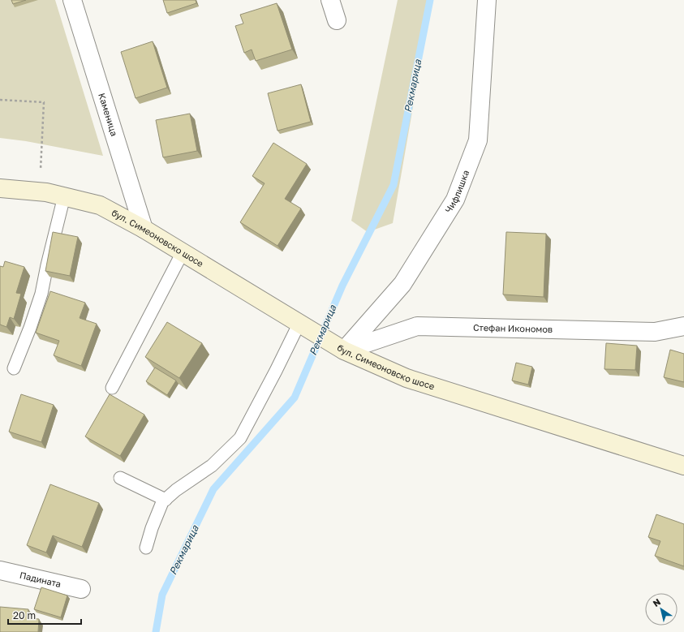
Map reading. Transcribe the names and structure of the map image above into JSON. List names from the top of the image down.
{
  "streets": {
    "street": [
      "Каменица",
      "Чифлишка",
      "бул. Симеоновско шосе",
      "Стефан Икономов",
      "Падината"
    ]
  },
  "crossings": [
    ["Каменица", "бул. Симеоновско шосе"],
    ["Чифлишка", "бул. Симеоновско шосе"],
    ["Чифлишка", "Стефан Икономов"],
    ["бул. Симеоновско шосе", "Стефан Икономов"]
  ],
  "water": ["Рекмарица"],
  "scale_bar": "20 m",
  "north": "top left"
}
